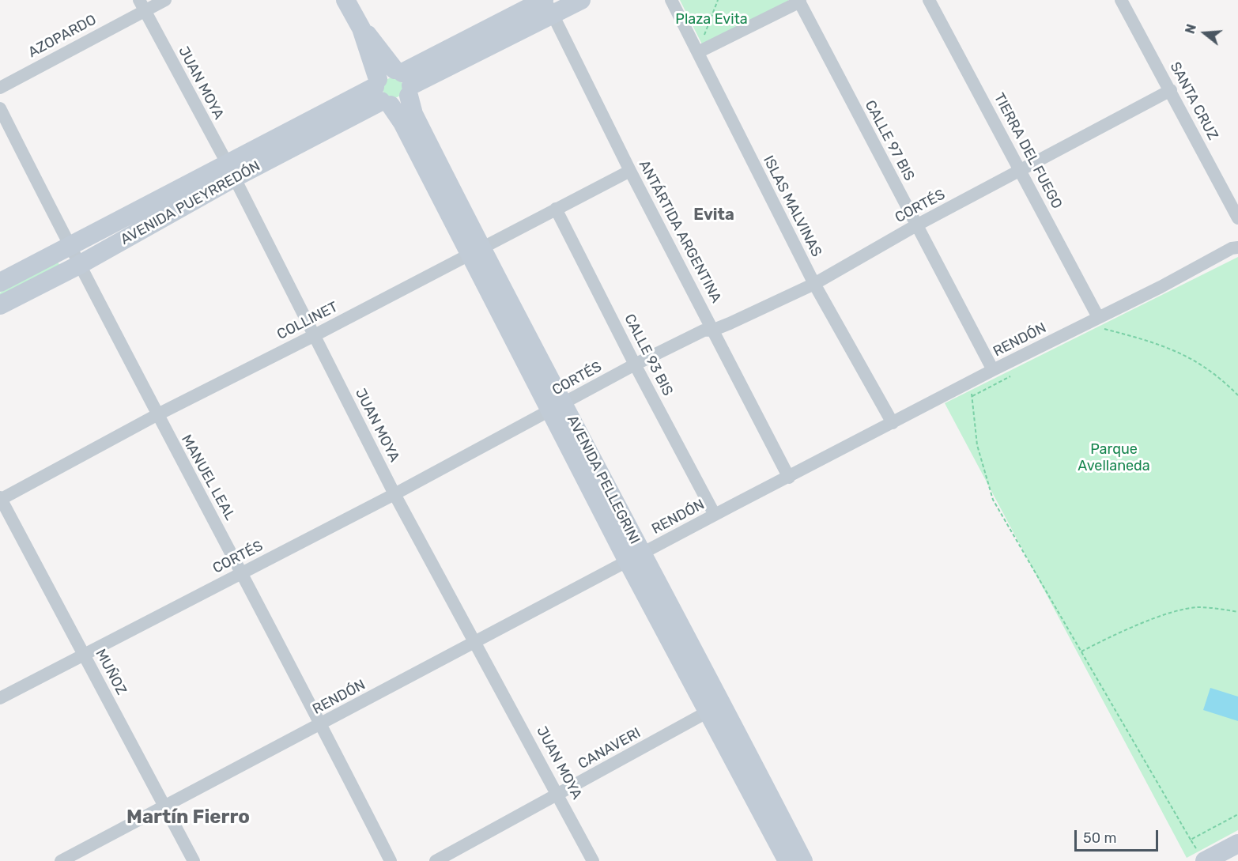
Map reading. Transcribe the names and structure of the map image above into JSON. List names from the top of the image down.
{
  "streets": {
    "main road": ["AVENIDA PUEYRREDÓN", "AVENIDA PELLEGRINI"],
    "street": [
      "AZOPARDO",
      "JUAN MOYA",
      "SANTA CRUZ",
      "CALLE 97 BIS",
      "TIERRA DEL FUEGO",
      "ISLAS MALVINAS",
      "CORTÉS",
      "ANTÁRTIDA ARGENTINA",
      "COLLINET",
      "RENDÓN",
      "CALLE 93 BIS",
      "MANUEL LEAL",
      "MUÑOZ",
      "CANAVERI"
    ]
  },
  "crossings": [
    ["AZOPARDO", "JUAN MOYA"],
    ["JUAN MOYA", "AVENIDA PUEYRREDÓN"],
    ["JUAN MOYA", "CORTÉS"],
    ["JUAN MOYA", "COLLINET"],
    ["JUAN MOYA", "RENDÓN"],
    ["JUAN MOYA", "CANAVERI"],
    ["SANTA CRUZ", "CORTÉS"],
    ["CALLE 97 BIS", "CORTÉS"],
    ["CALLE 97 BIS", "RENDÓN"],
    ["TIERRA DEL FUEGO", "CORTÉS"],
    ["TIERRA DEL FUEGO", "RENDÓN"],
    ["AVENIDA PUEYRREDÓN", "MANUEL LEAL"],
    ["AVENIDA PUEYRREDÓN", "AVENIDA PELLEGRINI"],
    ["ISLAS MALVINAS", "CORTÉS"],
    ["ISLAS MALVINAS", "RENDÓN"],
    ["CORTÉS", "ANTÁRTIDA ARGENTINA"],
    ["CORTÉS", "CALLE 93 BIS"],
    ["CORTÉS", "MANUEL LEAL"],
    ["CORTÉS", "AVENIDA PELLEGRINI"],
    ["CORTÉS", "MUÑOZ"],
    ["ANTÁRTIDA ARGENTINA", "COLLINET"],
    ["ANTÁRTIDA ARGENTINA", "RENDÓN"],
    ["COLLINET", "CALLE 93 BIS"],
    ["COLLINET", "MANUEL LEAL"],
    ["COLLINET", "AVENIDA PELLEGRINI"],
    ["COLLINET", "MUÑOZ"],
    ["RENDÓN", "CALLE 93 BIS"],
    ["RENDÓN", "MANUEL LEAL"],
    ["RENDÓN", "AVENIDA PELLEGRINI"],
    ["RENDÓN", "MUÑOZ"],
    ["AVENIDA PELLEGRINI", "CANAVERI"]
  ],
  "districts": ["Evita", "Martín Fierro"],
  "parks": ["Plaza Evita", "Parque Avellaneda"],
  "scale_bar": "50 m",
  "north": "left"
}
